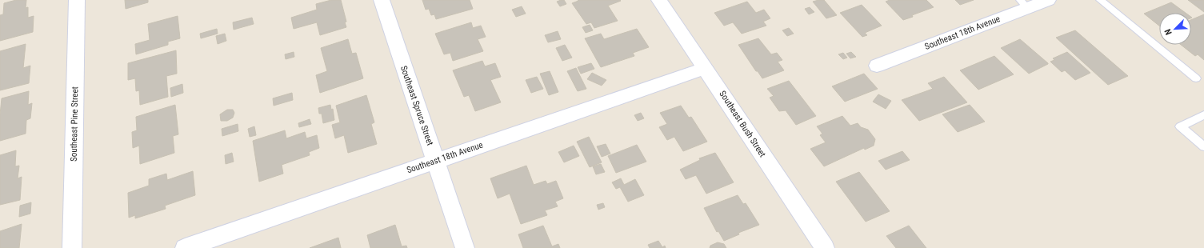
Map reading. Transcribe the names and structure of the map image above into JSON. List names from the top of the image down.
{
  "streets": {
    "street": [
      "Southeast 18th Avenue",
      "Southeast Spruce Street",
      "Southeast Pine Street",
      "Southeast Bush Street"
    ]
  },
  "crossings": [
    ["Southeast 18th Avenue", "Southeast Spruce Street"],
    ["Southeast 18th Avenue", "Southeast Bush Street"]
  ],
  "north": "bottom left"
}
